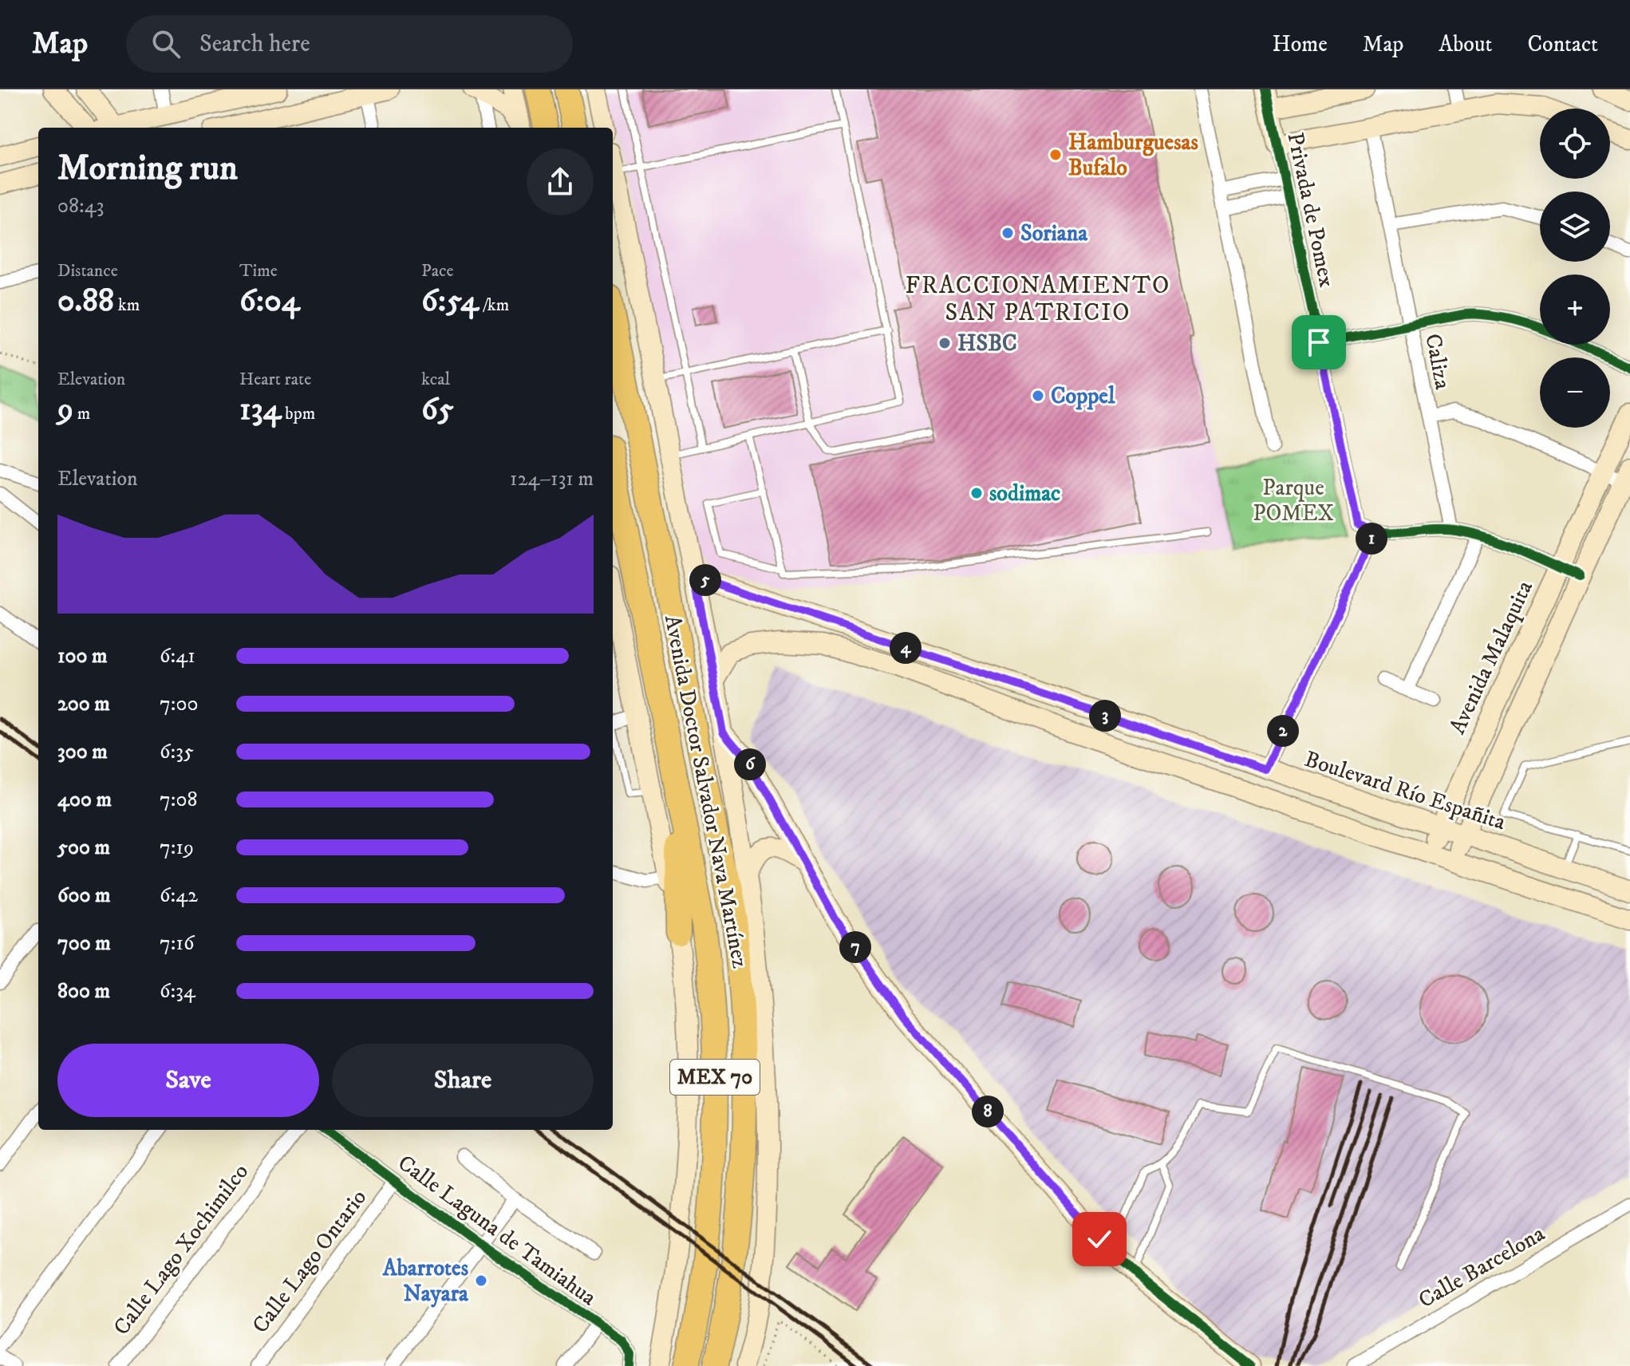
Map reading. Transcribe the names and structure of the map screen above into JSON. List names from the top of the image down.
{
  "streets": {
    "highway": ["Avenida Doctor Salvador Nava Martínez", "MEX 70"],
    "main road": ["Privada de Pomex", "Avenida Malaquita", "Boulevard Río Españita"],
    "street": [
      "Caliza",
      "Calle Laguna de Tamiahua",
      "Calle Lago Xochimilco",
      "Calle Lago Ontario",
      "Calle Barcelona"
    ]
  },
  "crossings": [
    ["Avenida Malaquita", "Boulevard Río Españita"],
    ["Boulevard Río Españita", "Avenida Doctor Salvador Nava Martínez"],
    ["Calle Laguna de Tamiahua", "Calle Lago Ontario"]
  ],
  "districts": ["FRACCIONAMIENTO SAN PATRICIO"],
  "parks": ["Parque POMEX"],
  "places": [
    "Hamburguesas Bufalo",
    "Soriana",
    "HSBC",
    "Coppel",
    "sodimac",
    "Abarrotes Nayara"
  ],
  "page": {
    "header": "Map",
    "search": "Search here",
    "nav": [
      "Home",
      "Map",
      "About",
      "Contact"
    ],
    "map_buttons": ["+", "−"],
    "heading": ["Morning run", "08:43"],
    "stats": [
      ["Distance", "0.88 km"],
      ["Time", "6:04"],
      ["Pace", "6:54 /km"],
      ["Elevation", "9 m"],
      ["Heart rate", "134 bpm"],
      ["kcal", "65"]
    ],
    "chart": ["Elevation", "124–131 m"],
    "pins": [
      "1",
      "5",
      "4",
      "3",
      "2",
      "6",
      "7",
      "8"
    ],
    "list": [
      {
        "name": "100 m",
        "note": "6:41"
      },
      {
        "name": "200 m",
        "note": "7:00"
      },
      {
        "name": "300 m",
        "note": "6:35"
      },
      {
        "name": "400 m",
        "note": "7:08"
      },
      {
        "name": "500 m",
        "note": "7:19"
      },
      {
        "name": "600 m",
        "note": "6:42"
      },
      {
        "name": "700 m",
        "note": "7:16"
      },
      {
        "name": "800 m",
        "note": "6:34"
      }
    ],
    "buttons": ["Save", "Share"]
  }
}
